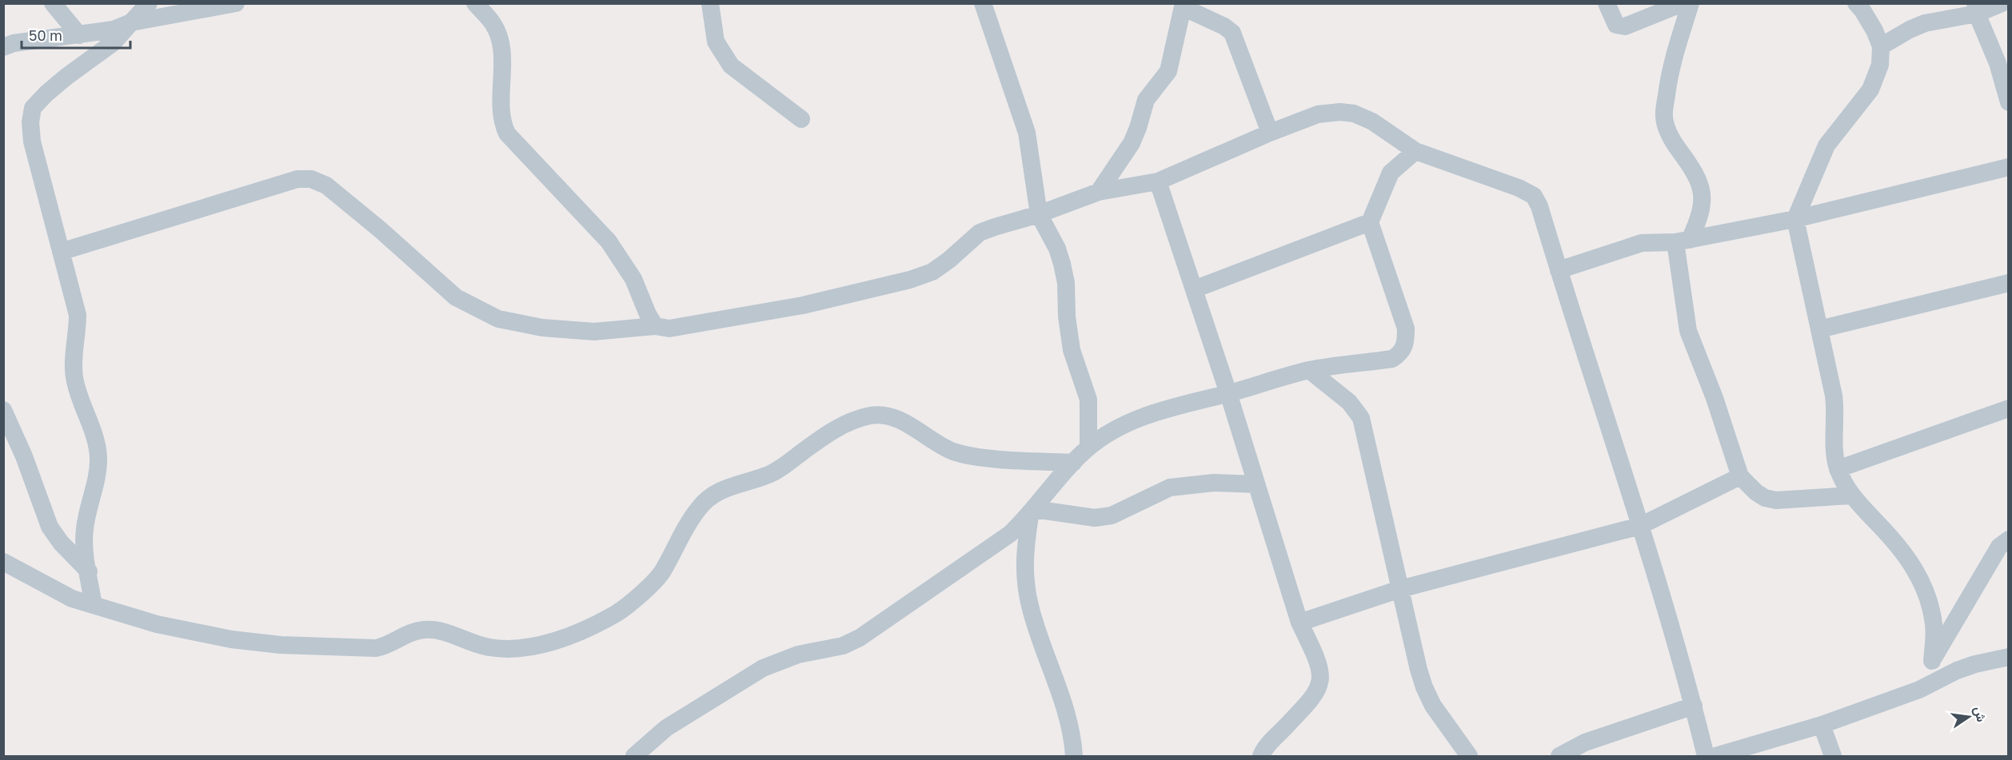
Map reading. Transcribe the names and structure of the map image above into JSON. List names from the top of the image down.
{
  "scale_bar": "50 m",
  "north": "right"
}
